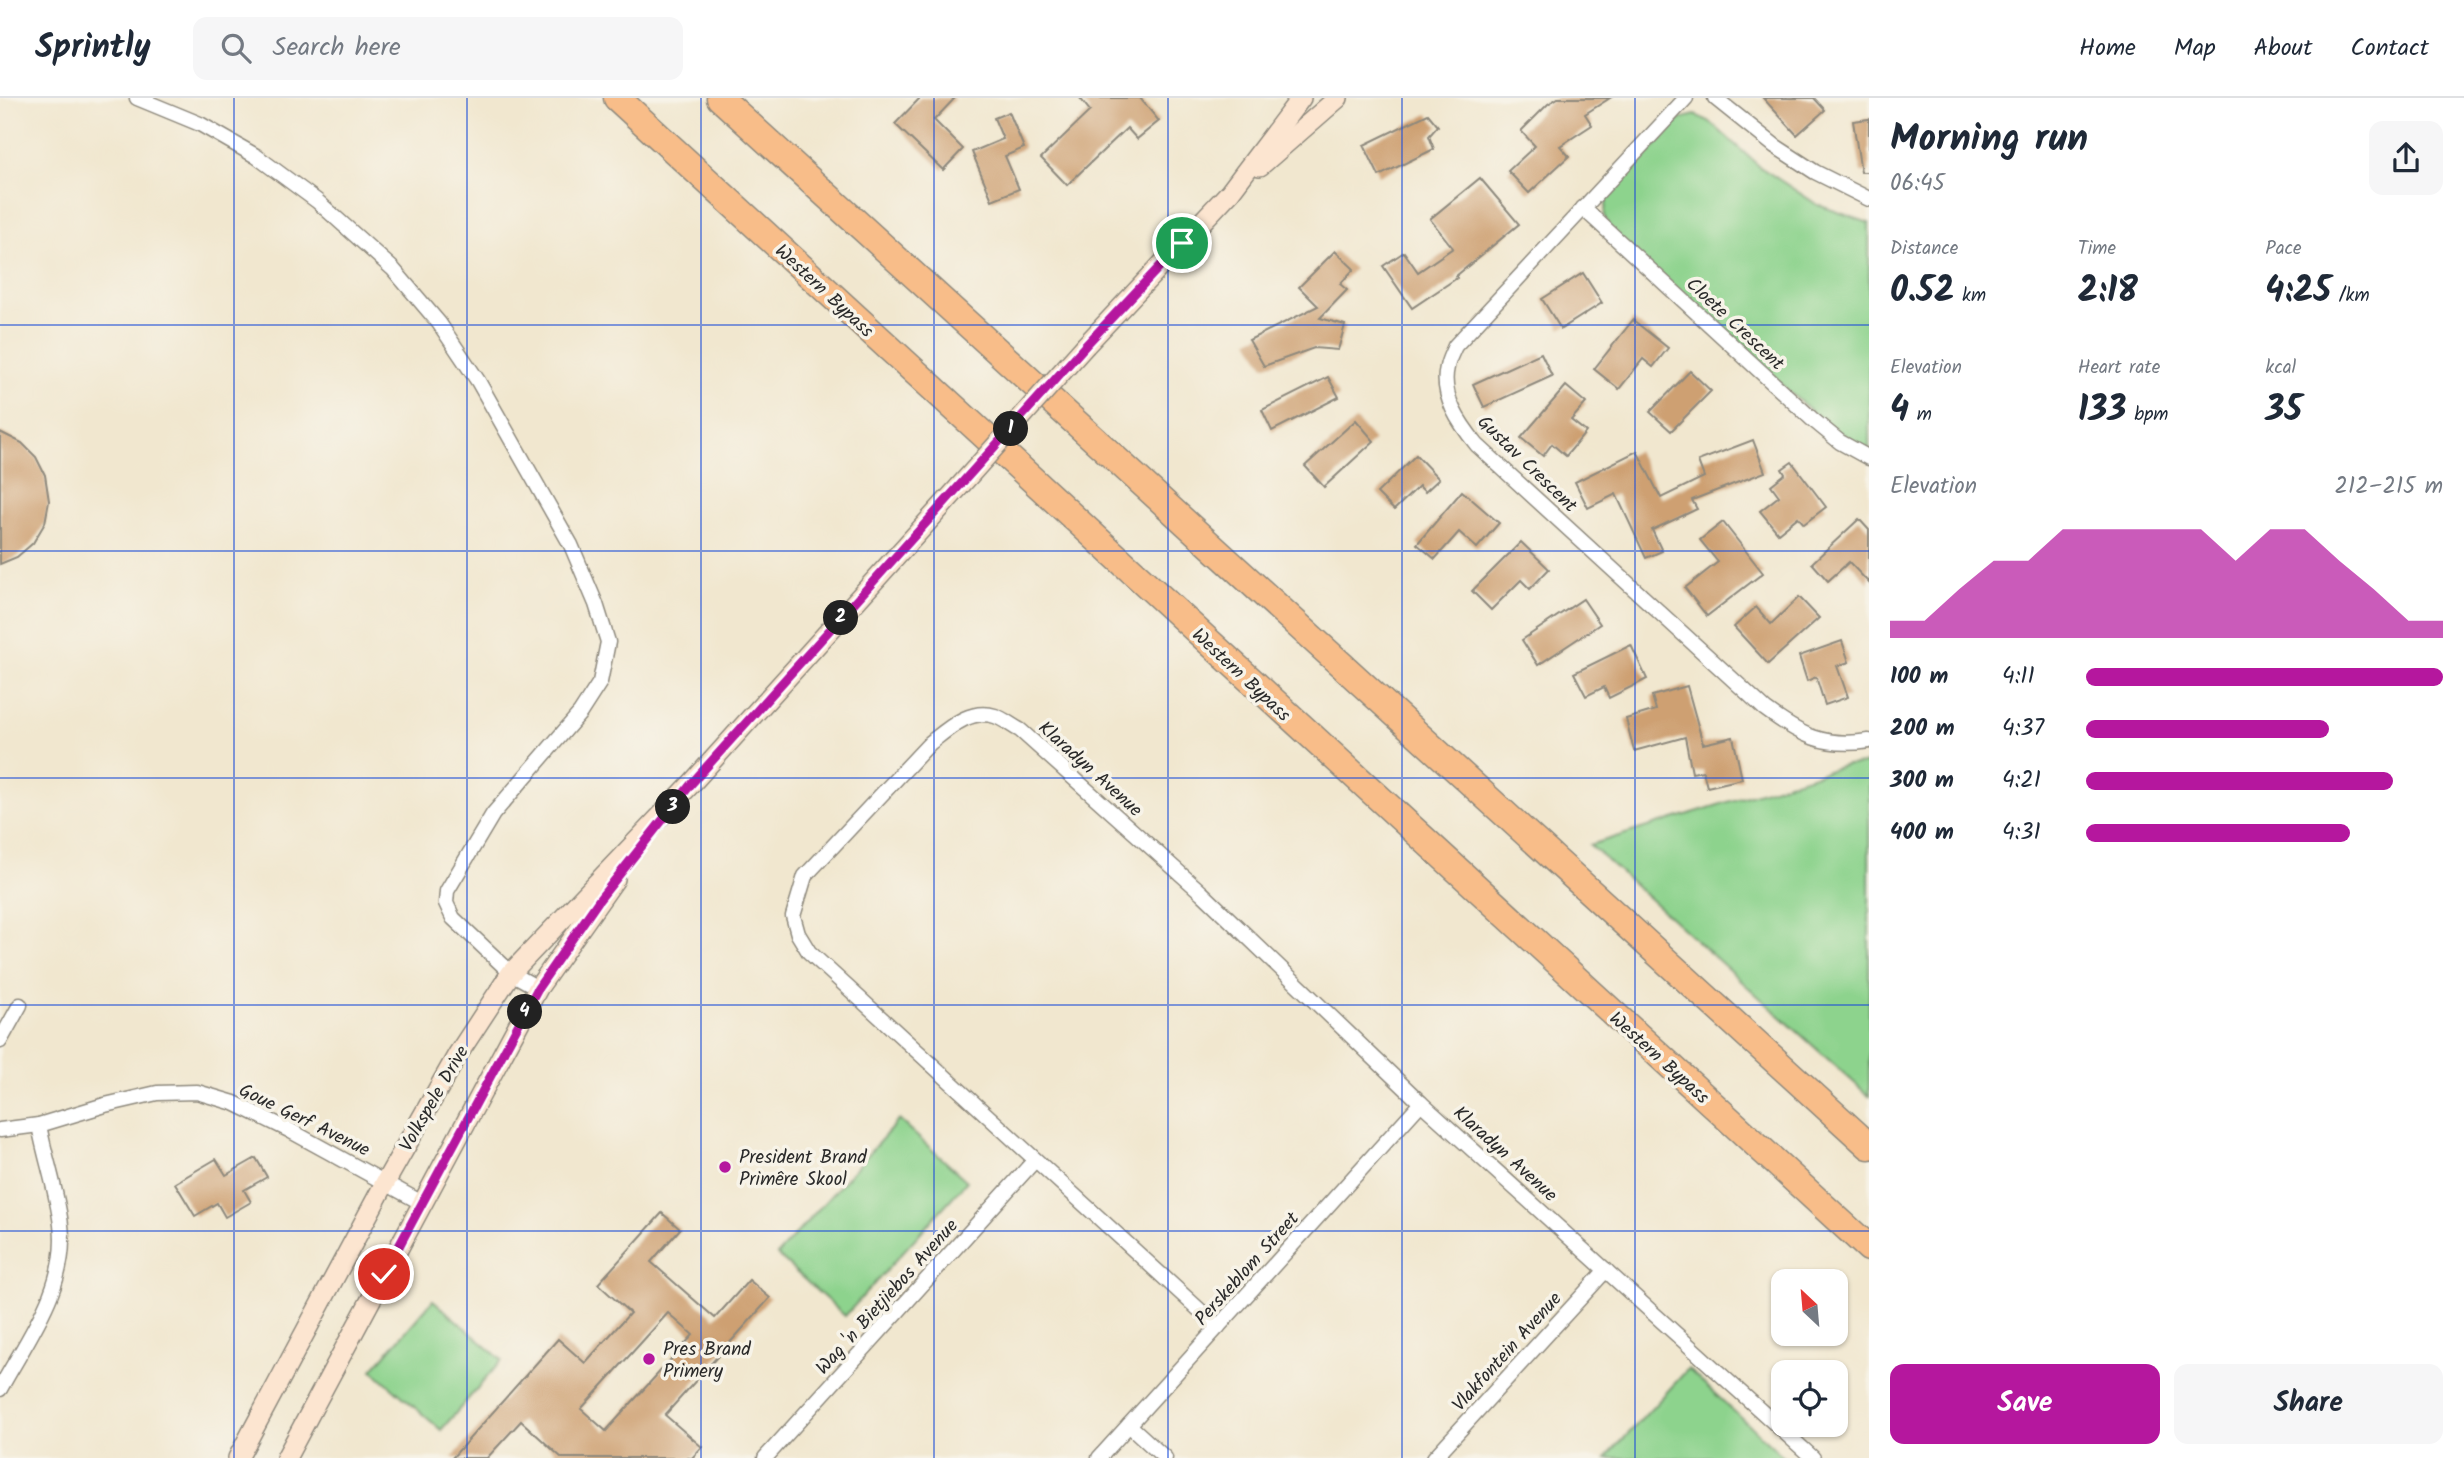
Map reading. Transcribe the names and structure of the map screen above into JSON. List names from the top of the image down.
{
  "streets": {
    "highway": ["Western Bypass"],
    "street": [
      "Cloete Crescent",
      "Gustav Crescent",
      "Klaradyn Avenue",
      "Volkspele Drive",
      "Goue Gerf Avenue",
      "Perskeblom Street",
      "Wag 'n Bietjiebos Avenue",
      "Vlakfontein Avenue"
    ]
  },
  "crossings": [
    ["Cloete Crescent", "Gustav Crescent"],
    ["Klaradyn Avenue", "Perskeblom Street"],
    ["Klaradyn Avenue", "Wag 'n Bietjiebos Avenue"],
    ["Klaradyn Avenue", "Vlakfontein Avenue"],
    ["Volkspele Drive", "Goue Gerf Avenue"]
  ],
  "places": ["President Brand Primêre Skool", "Pres Brand Primery"],
  "north": "top left",
  "page": {
    "header": "Sprintly",
    "search": "Search here",
    "nav": [
      "Home",
      "Map",
      "About",
      "Contact"
    ],
    "heading": ["Morning run", "06:45"],
    "stats": [
      ["Distance", "0.52 km"],
      ["Time", "2:18"],
      ["Pace", "4:25 /km"],
      ["Elevation", "4 m"],
      ["Heart rate", "133 bpm"],
      ["kcal", "35"]
    ],
    "pins": [
      "1",
      "2",
      "3",
      "4"
    ],
    "chart": ["Elevation", "212–215 m"],
    "list": [
      {
        "name": "100 m",
        "note": "4:11"
      },
      {
        "name": "200 m",
        "note": "4:37"
      },
      {
        "name": "300 m",
        "note": "4:21"
      },
      {
        "name": "400 m",
        "note": "4:31"
      }
    ],
    "buttons": ["Save", "Share"]
  }
}
